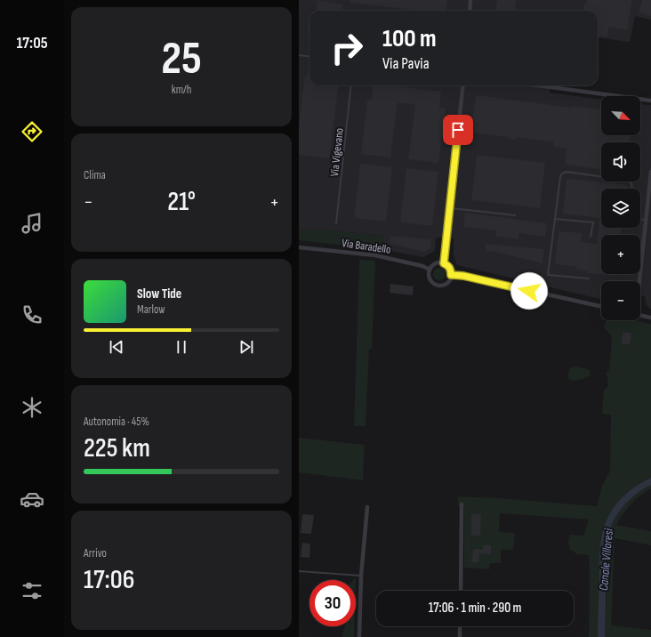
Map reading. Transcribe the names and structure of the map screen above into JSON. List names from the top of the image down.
{
  "streets": {
    "street": ["Via Baradello"],
    "lane": ["Via Vigevano"]
  },
  "water": ["Canale Villoresi"],
  "north": "bottom right",
  "page": {
    "tabs": "17:05",
    "tile": [
      ["25", "km/h"],
      "Clima",
      ["Autonomia · 45%", "225 km"],
      ["Arrivo", "17:06"]
    ],
    "turn": ["100 m", "Via Pavia"],
    "map_buttons": ["+", "−"],
    "heat": ["−", "21°", "+"],
    "song": ["Slow Tide", "Marlow"],
    "limit": "30",
    "trip": "17:06 · 1 min · 290 m"
  }
}
